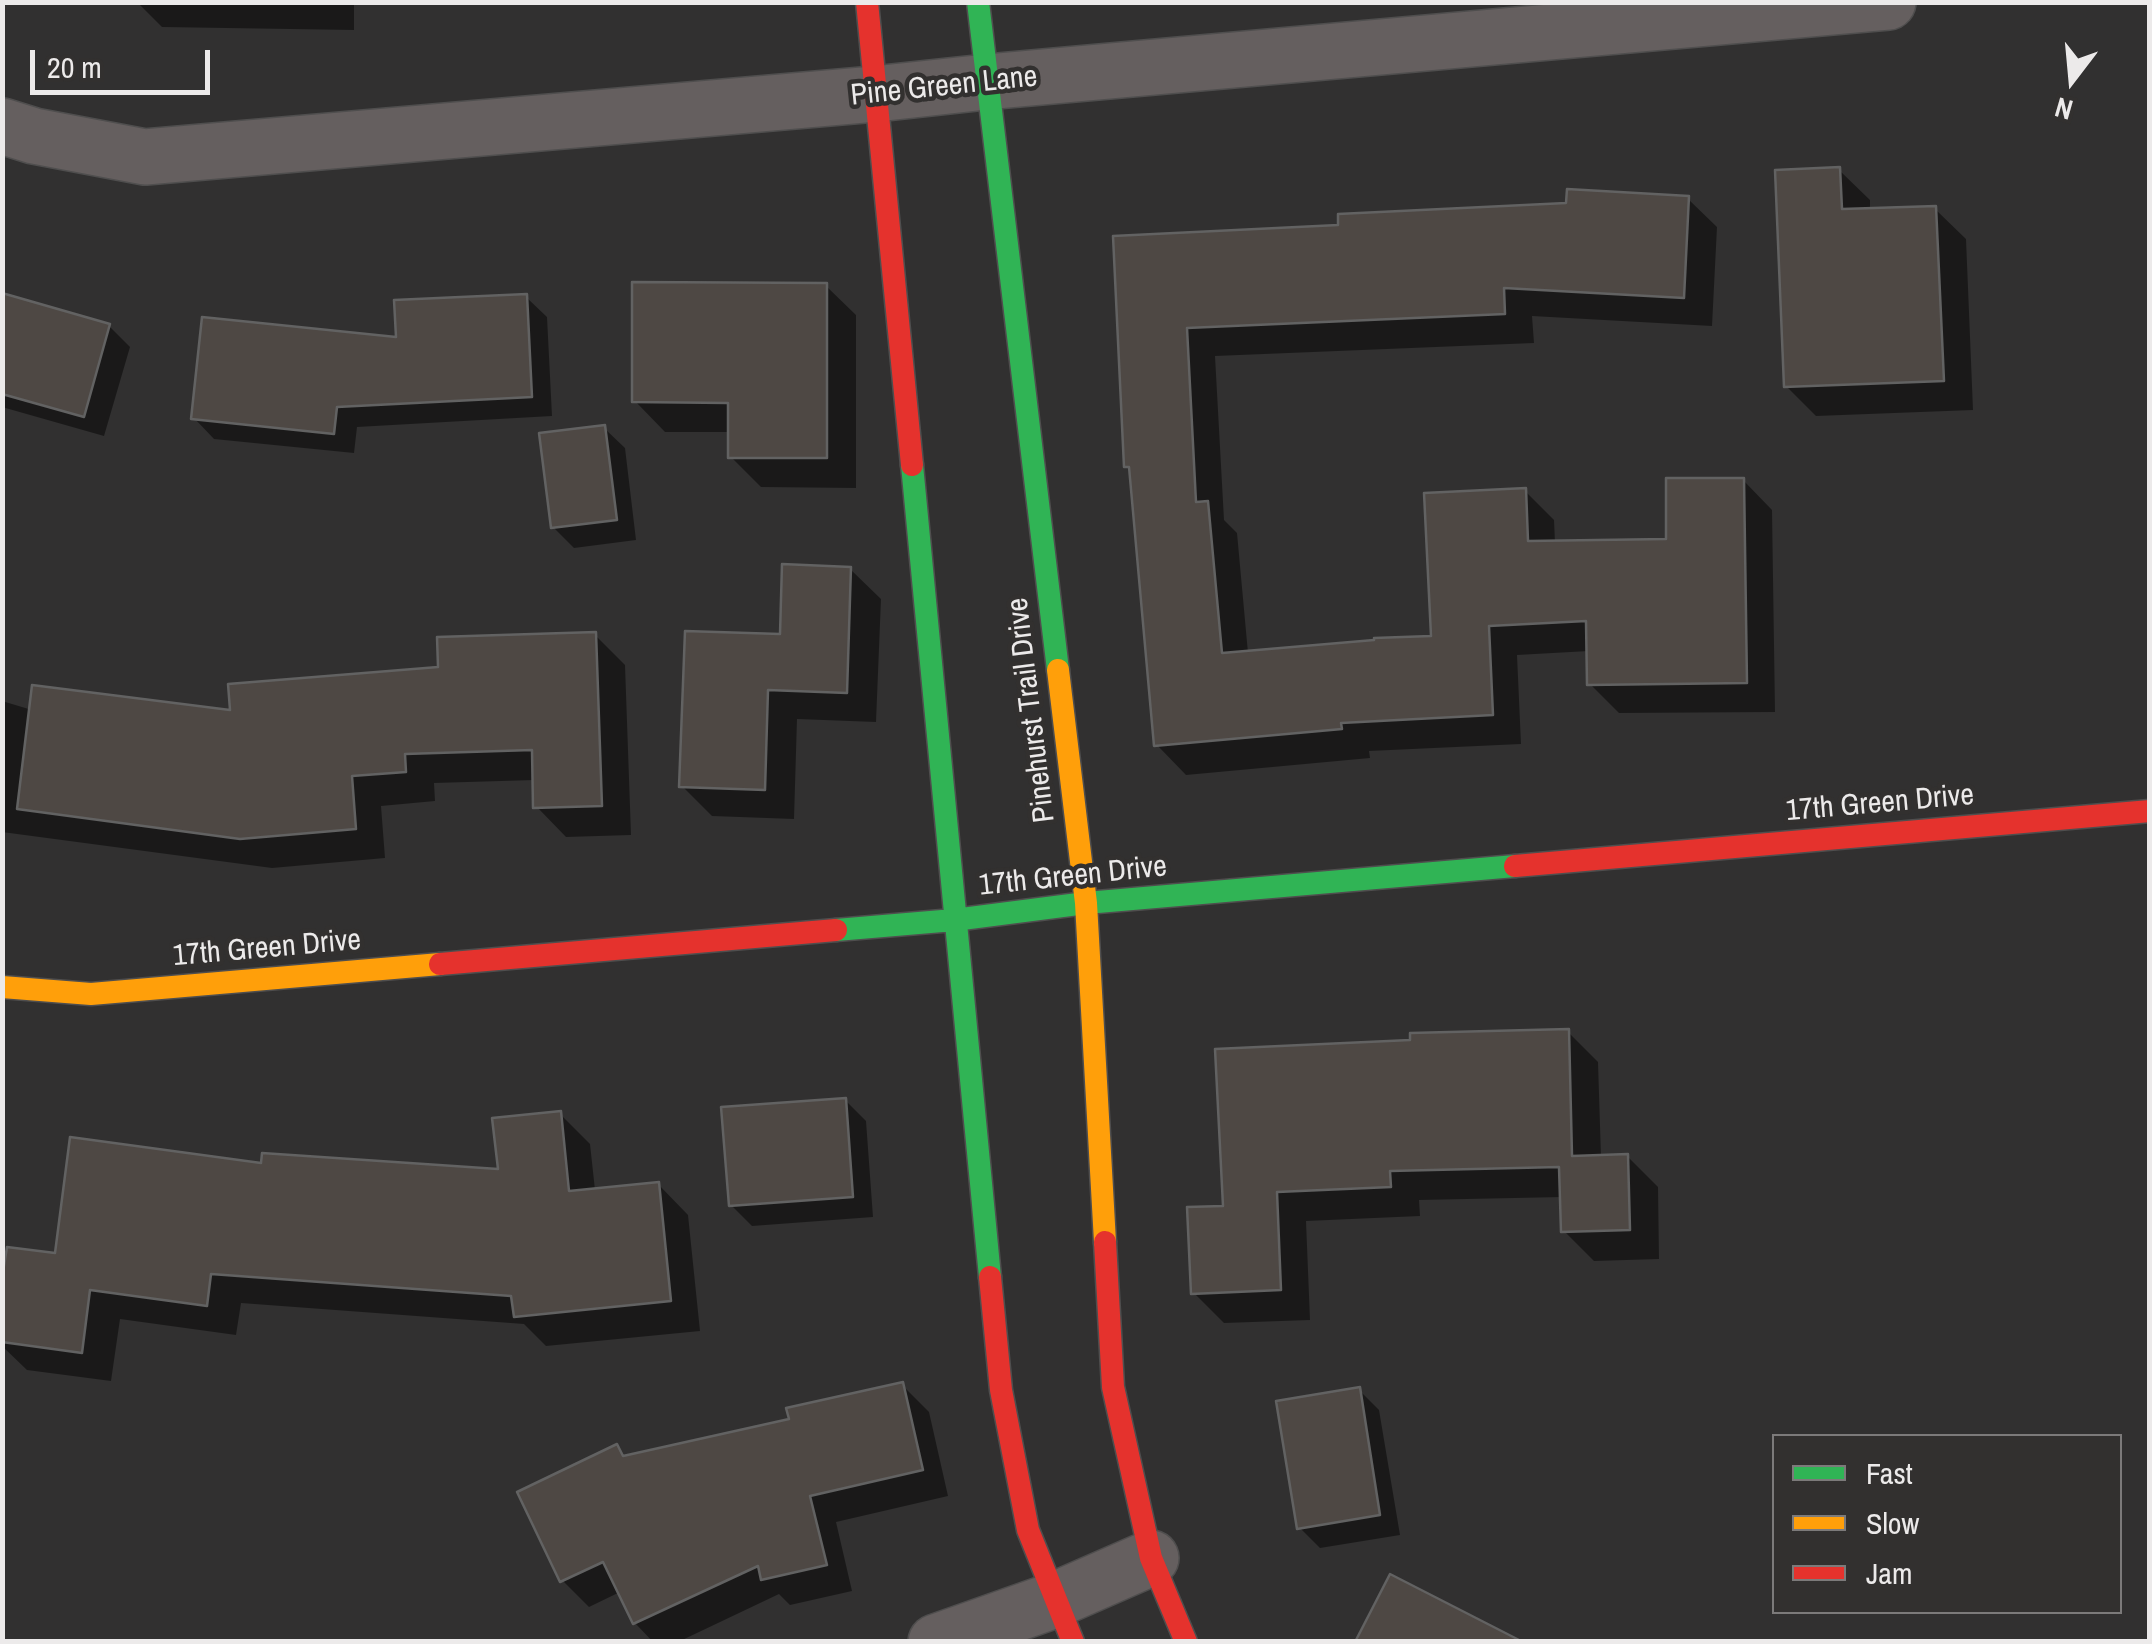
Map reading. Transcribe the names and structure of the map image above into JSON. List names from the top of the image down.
{
  "streets": {
    "street": ["Pine Green Lane", "Pinehurst Trail Drive", "17th Green Drive"]
  },
  "crossings": [
    ["Pine Green Lane", "Pinehurst Trail Drive"],
    ["Pinehurst Trail Drive", "17th Green Drive"]
  ],
  "legend": ["Fast", "Slow", "Jam"],
  "scale_bar": "20 m",
  "north": "bottom"
}
